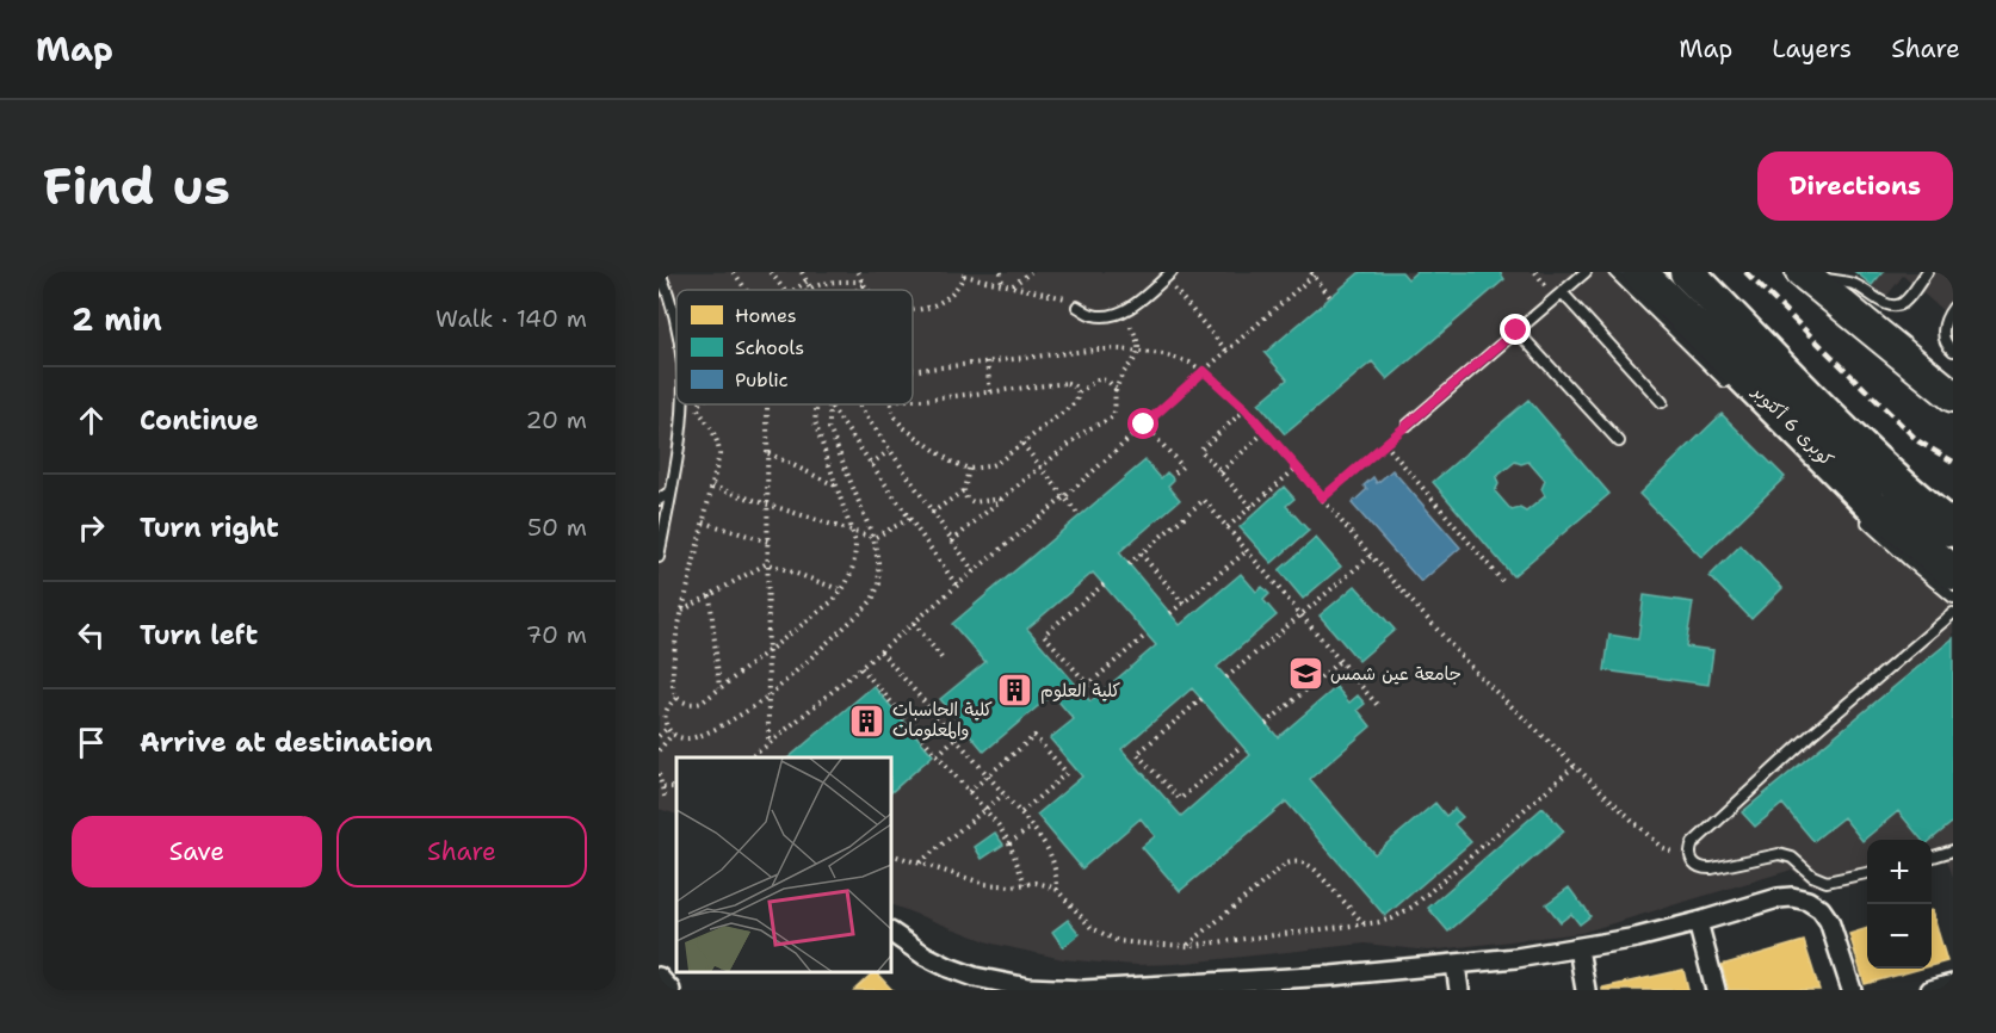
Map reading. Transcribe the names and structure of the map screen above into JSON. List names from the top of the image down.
{
  "streets": {
    "highway": ["كوبرى 6 أكتوبر"]
  },
  "places": {
    "school or university": ["جامعة عين شمس"],
    "building": ["كلية العلوم", "كلية الحاسبات والمعلومات"]
  },
  "legend": ["Homes", "Schools", "Public"],
  "page": {
    "header": "Map",
    "nav": ["Map", "Layers", "Share"],
    "buttons": [
      "Directions",
      ["Save", "Share"]
    ],
    "title": "Find us",
    "heading": ["2 min", "Walk · 140 m"],
    "list": [
      ["Continue", "20 m"],
      ["Turn right", "50 m"],
      ["Turn left", "70 m"],
      "Arrive at destination"
    ],
    "map_buttons": ["+", "−"]
  }
}
